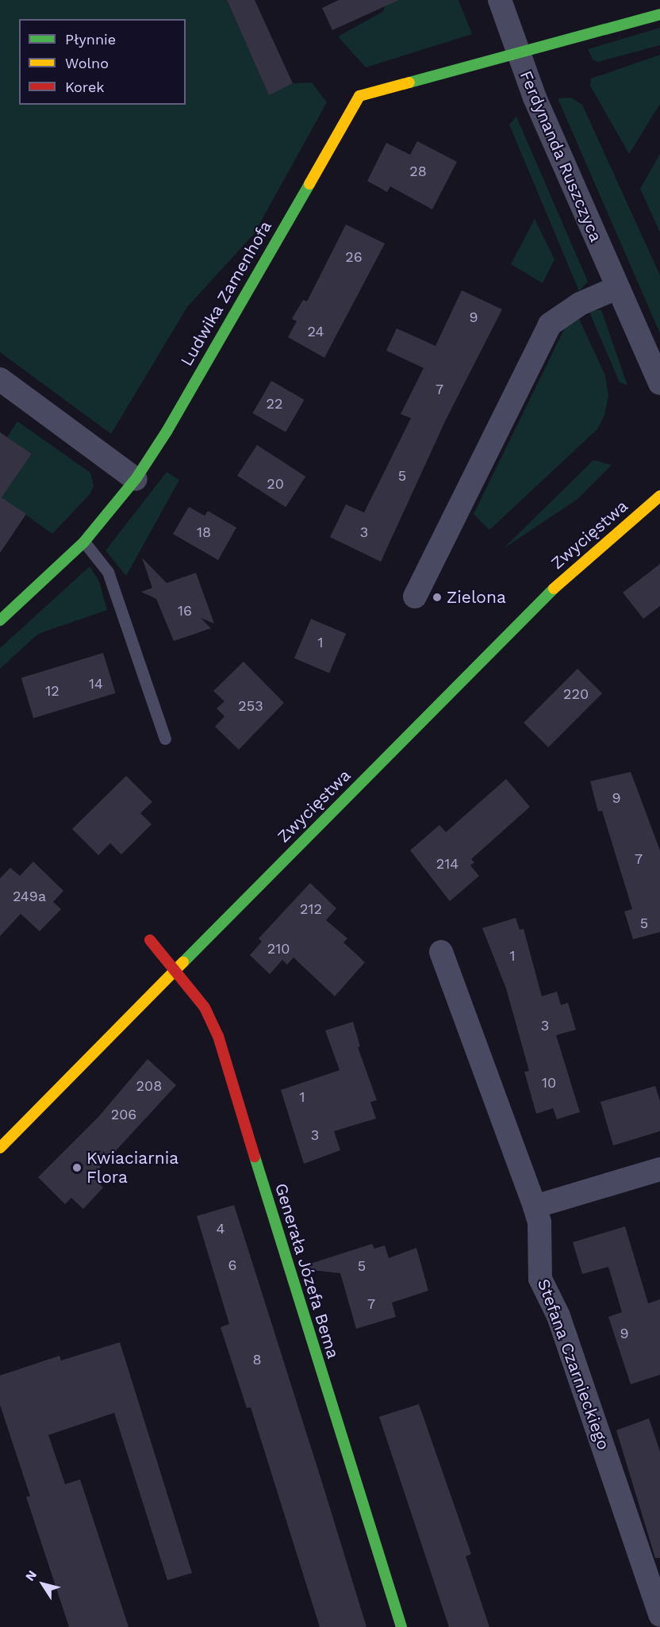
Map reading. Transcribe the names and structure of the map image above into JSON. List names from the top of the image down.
{
  "streets": {
    "street": [
      "Ferdynanda Ruszczyca",
      "Ludwika Zamenhofa",
      "Zwycięstwa",
      "Generała Józefa Bema",
      "Stefana Czarnieckiego"
    ]
  },
  "crossings": [
    ["Ferdynanda Ruszczyca", "Ludwika Zamenhofa"],
    ["Zwycięstwa", "Generała Józefa Bema"]
  ],
  "places": ["Zielona", "Kwiaciarnia Flora"],
  "house_numbers": [
    "28",
    "26",
    "9",
    "24",
    "7",
    "22",
    "5",
    "20",
    "18",
    "3",
    "16",
    "1",
    "14",
    "12",
    "220",
    "253",
    "9",
    "7",
    "214",
    "249a",
    "212",
    "5",
    "210",
    "1",
    "3",
    "10",
    "208",
    "1",
    "206",
    "3",
    "4",
    "6",
    "5",
    "7",
    "9",
    "8"
  ],
  "legend": ["Płynnie", "Wolno", "Korek"],
  "north": "top left"
}
